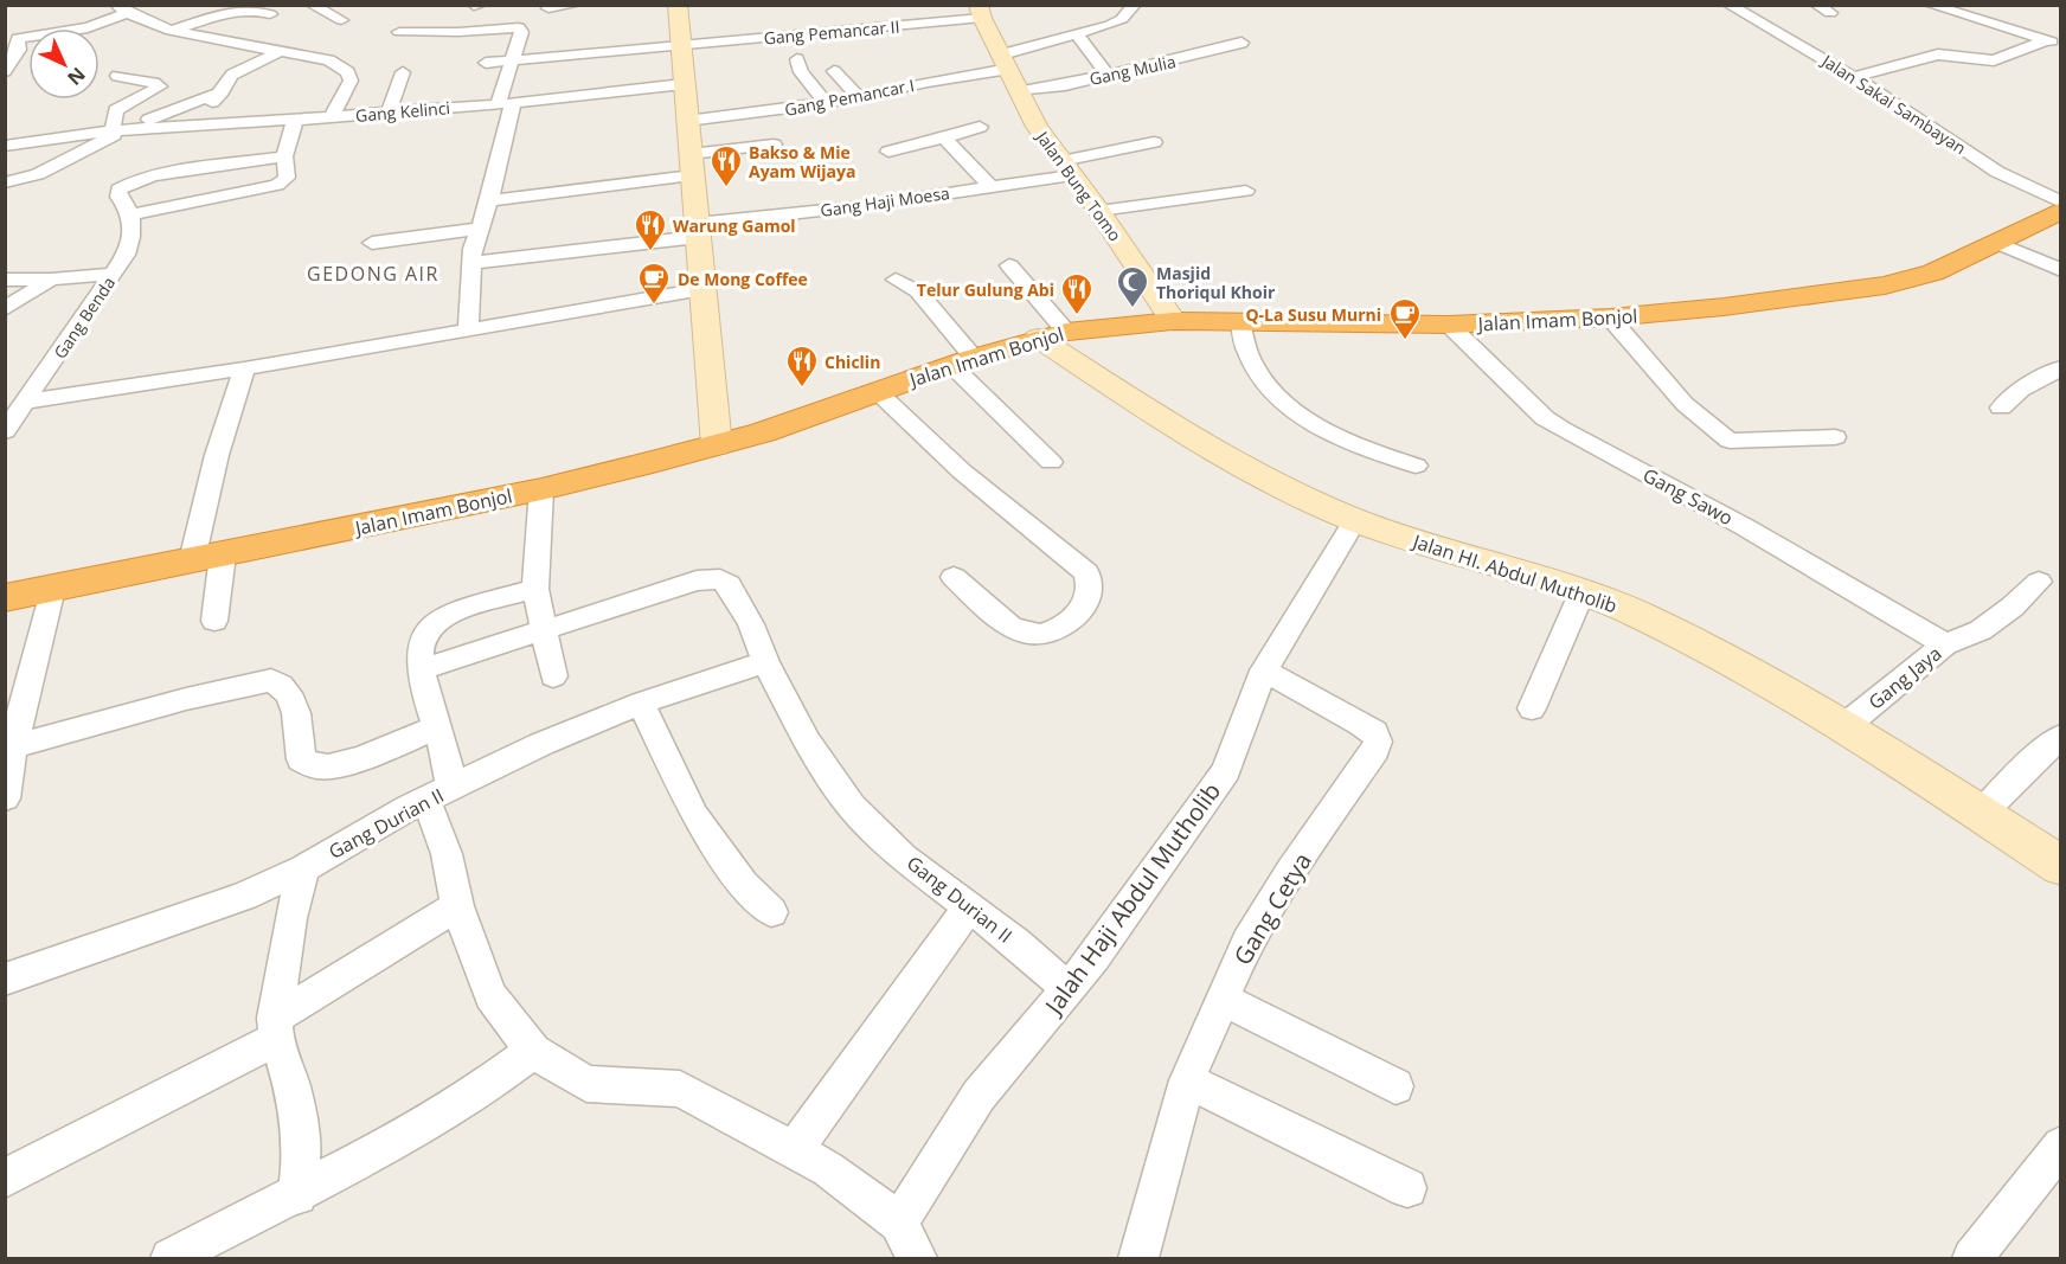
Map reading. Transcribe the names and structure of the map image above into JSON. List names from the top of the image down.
{
  "streets": {
    "highway": ["Jalan Imam Bonjol"],
    "street": [
      "Gang Pemancar II",
      "Gang Mulia",
      "Gang Pemancar I",
      "Jalan Sakai Sambayan",
      "Gang Kelinci",
      "Jalan Bung Tomo",
      "Gang Haji Moesa",
      "Gang Benda",
      "Gang Sawo",
      "Jalan HI. Abdul Mutholib",
      "Gang Jaya",
      "Gang Durian II",
      "Jalah Haji Abdul Mutholib",
      "Gang Cetya"
    ]
  },
  "crossings": [
    ["Gang Pemancar II", "Jalan Bung Tomo"],
    ["Gang Mulia", "Jalan Bung Tomo"],
    ["Gang Pemancar I", "Jalan Bung Tomo"],
    ["Jalan Bung Tomo", "Gang Haji Moesa"],
    ["Jalan Bung Tomo", "Jalan Imam Bonjol"],
    ["Jalan Imam Bonjol", "Gang Sawo"],
    ["Jalan Imam Bonjol", "Jalan HI. Abdul Mutholib"],
    ["Gang Sawo", "Gang Jaya"],
    ["Jalan HI. Abdul Mutholib", "Gang Jaya"],
    ["Jalan HI. Abdul Mutholib", "Jalah Haji Abdul Mutholib"],
    ["Gang Durian II", "Jalah Haji Abdul Mutholib"],
    ["Jalah Haji Abdul Mutholib", "Gang Cetya"]
  ],
  "districts": ["GEDONG AIR"],
  "places": {
    "restaurant": [
      "Bakso & Mie Ayam Wijaya",
      "Warung Gamol",
      "Telur Gulung Abi",
      "Chiclin"
    ],
    "cafe": ["De Mong Coffee", "Q-La Susu Murni"],
    "mosque": ["Masjid Thoriqul Khoir"]
  },
  "north": "bottom right"
}
